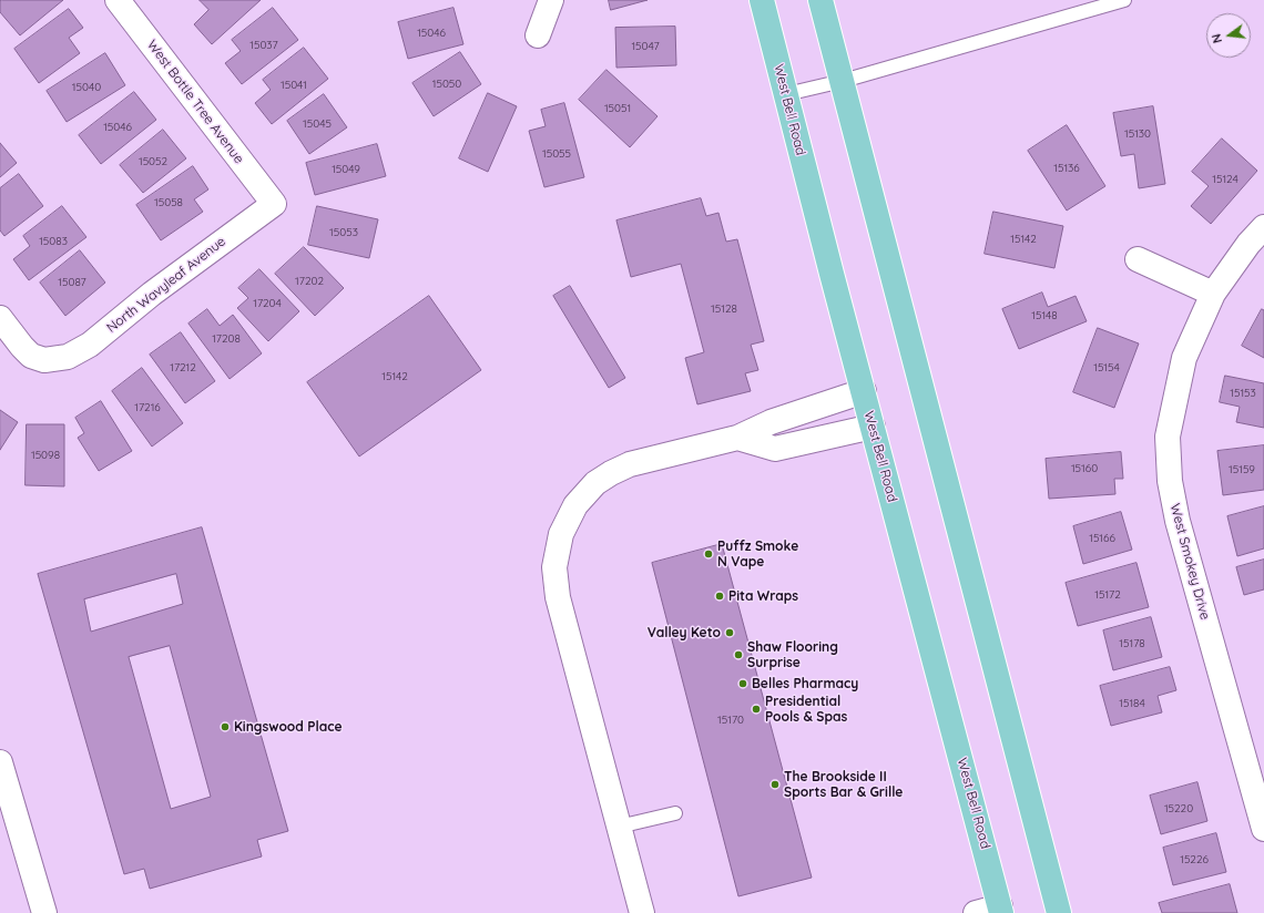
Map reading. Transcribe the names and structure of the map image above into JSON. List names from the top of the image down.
{
  "streets": {
    "main road": ["West Bell Road"],
    "street": ["West Bottle Tree Avenue", "North Wavyleaf Avenue", "West Smokey Drive"]
  },
  "crossings": [
    ["West Bottle Tree Avenue", "North Wavyleaf Avenue"]
  ],
  "places": [
    "Puffz Smoke N Vape",
    "Pita Wraps",
    "Valley Keto",
    "Shaw Flooring Surprise",
    "Belles Pharmacy",
    "Presidential Pools & Spas",
    "Kingswood Place",
    "The Brookside II Sports Bar & Grille"
  ],
  "house_numbers": [
    "15046",
    "15037",
    "15047",
    "15050",
    "15041",
    "15040",
    "15051",
    "15045",
    "15046",
    "15130",
    "15055",
    "15052",
    "15136",
    "15049",
    "15124",
    "15058",
    "15053",
    "15142",
    "15083",
    "17202",
    "15087",
    "17204",
    "15128",
    "15148",
    "17208",
    "17212",
    "15154",
    "15142",
    "15153",
    "17216",
    "15098",
    "15160",
    "15159",
    "15166",
    "15172",
    "15178",
    "15184",
    "15170",
    "15220",
    "15226"
  ],
  "north": "left"
}
